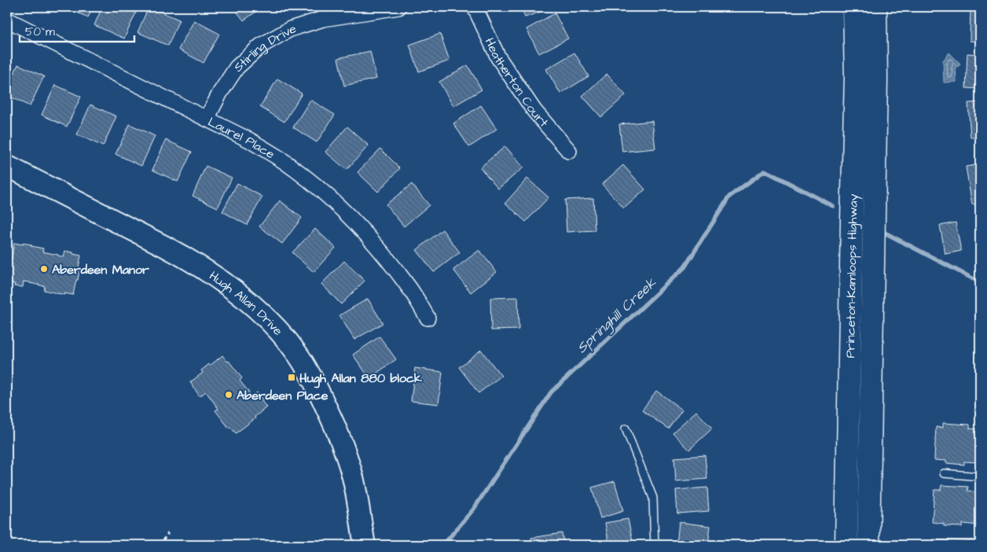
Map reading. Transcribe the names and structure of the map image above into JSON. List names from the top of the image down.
{
  "streets": {
    "main road": ["Princeton-Kamloops Highway", "Hugh Allan Drive"],
    "street": ["Stirling Drive", "Heatherton Court", "Laurel Place"]
  },
  "crossings": [
    ["Stirling Drive", "Laurel Place"]
  ],
  "water": ["Springhill Creek"],
  "places": {
    "other": ["Aberdeen Manor", "Aberdeen Place"],
    "transit": ["Hugh Allan 880 block"]
  },
  "scale_bar": "50 m"
}
